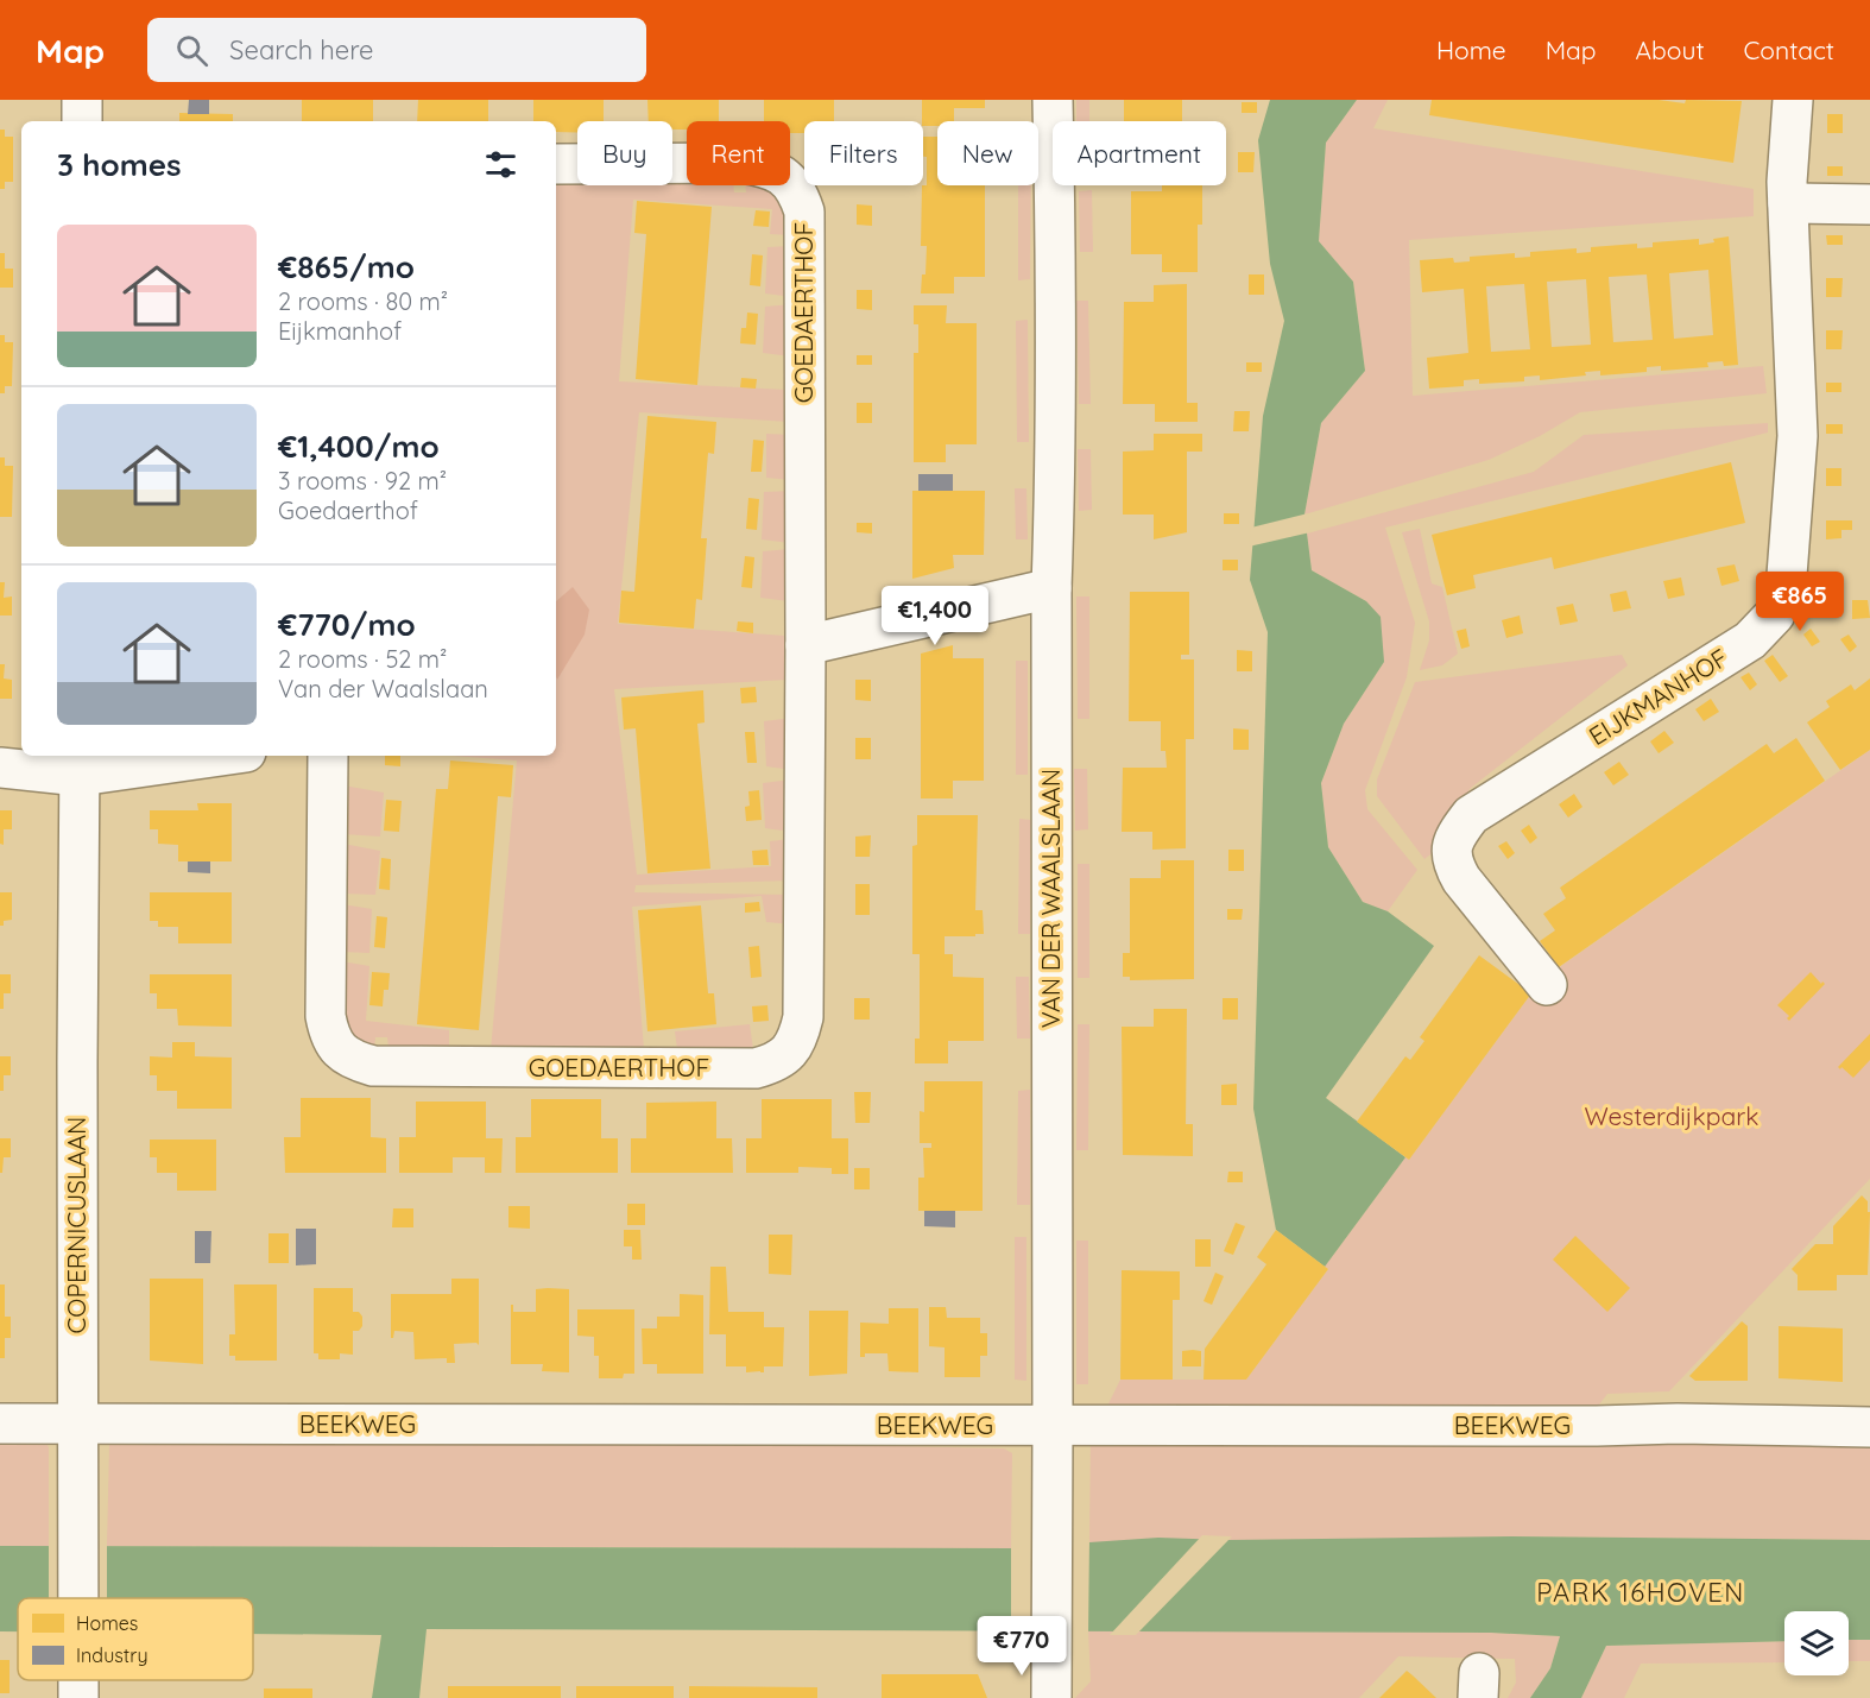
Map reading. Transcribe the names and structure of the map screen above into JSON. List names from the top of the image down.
{
  "streets": {
    "street": [
      "GOEDAERTHOF",
      "EIJKMANHOF",
      "VAN DER WAALSLAAN",
      "COPERNICUSLAAN",
      "BEEKWEG"
    ]
  },
  "crossings": [
    ["VAN DER WAALSLAAN", "BEEKWEG"],
    ["COPERNICUSLAAN", "BEEKWEG"]
  ],
  "districts": ["PARK 16HOVEN"],
  "parks": ["Westerdijkpark"],
  "legend": ["Homes", "Industry"],
  "page": {
    "header": "Map",
    "search": "Search here",
    "nav": [
      "Home",
      "Map",
      "About",
      "Contact"
    ],
    "chip": [
      "Buy",
      "Rent",
      "Filters",
      "New",
      "Apartment"
    ],
    "heading": "3 homes",
    "list": [
      {
        "name": "€865/mo",
        "note": "2 rooms · 80 m² · Eijkmanhof"
      },
      {
        "name": "€1,400/mo",
        "note": "3 rooms · 92 m² · Goedaerthof"
      },
      {
        "name": "€770/mo",
        "note": "2 rooms · 52 m² · Van der Waalslaan"
      }
    ],
    "price": ["€865", "€1,400", "€770"]
  }
}
